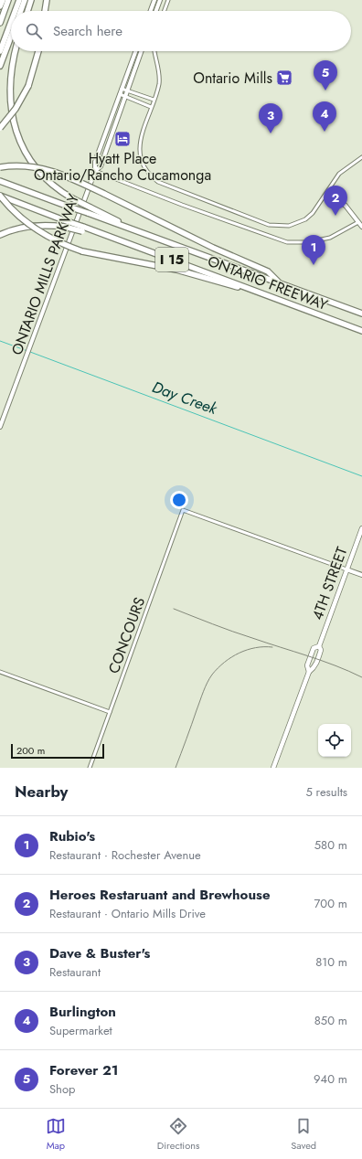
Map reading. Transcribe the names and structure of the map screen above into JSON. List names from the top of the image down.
{
  "streets": {
    "highway": ["I 15", "ONTARIO FREEWAY"],
    "main road": ["ONTARIO MILLS PARKWAY", "4TH STREET"],
    "street": ["CONCOURS"]
  },
  "crossings": [
    ["4TH STREET", "CONCOURS"]
  ],
  "water": ["Day Creek"],
  "places": {
    "supermarket": ["Ontario Mills"],
    "hotel": ["Hyatt Place Ontario/Rancho Cucamonga"]
  },
  "scale_bar": "200 m",
  "page": {
    "search": "Search here",
    "pins": [
      "5",
      "4",
      "3",
      "2",
      "1"
    ],
    "scale": "200 m",
    "heading": ["Nearby", "5 results"],
    "list": [
      {
        "mark": "1",
        "name": "Rubio's",
        "note": "Restaurant · Rochester Avenue",
        "value": "580 m"
      },
      {
        "mark": "2",
        "name": "Heroes Restaruant and Brewhouse",
        "note": "Restaurant · Ontario Mills Drive",
        "value": "700 m"
      },
      {
        "mark": "3",
        "name": "Dave & Buster's",
        "note": "Restaurant",
        "value": "810 m"
      },
      {
        "mark": "4",
        "name": "Burlington",
        "note": "Supermarket",
        "value": "850 m"
      },
      {
        "mark": "5",
        "name": "Forever 21",
        "note": "Shop",
        "value": "940 m"
      }
    ],
    "nav": ["Map", "Directions", "Saved"]
  }
}
